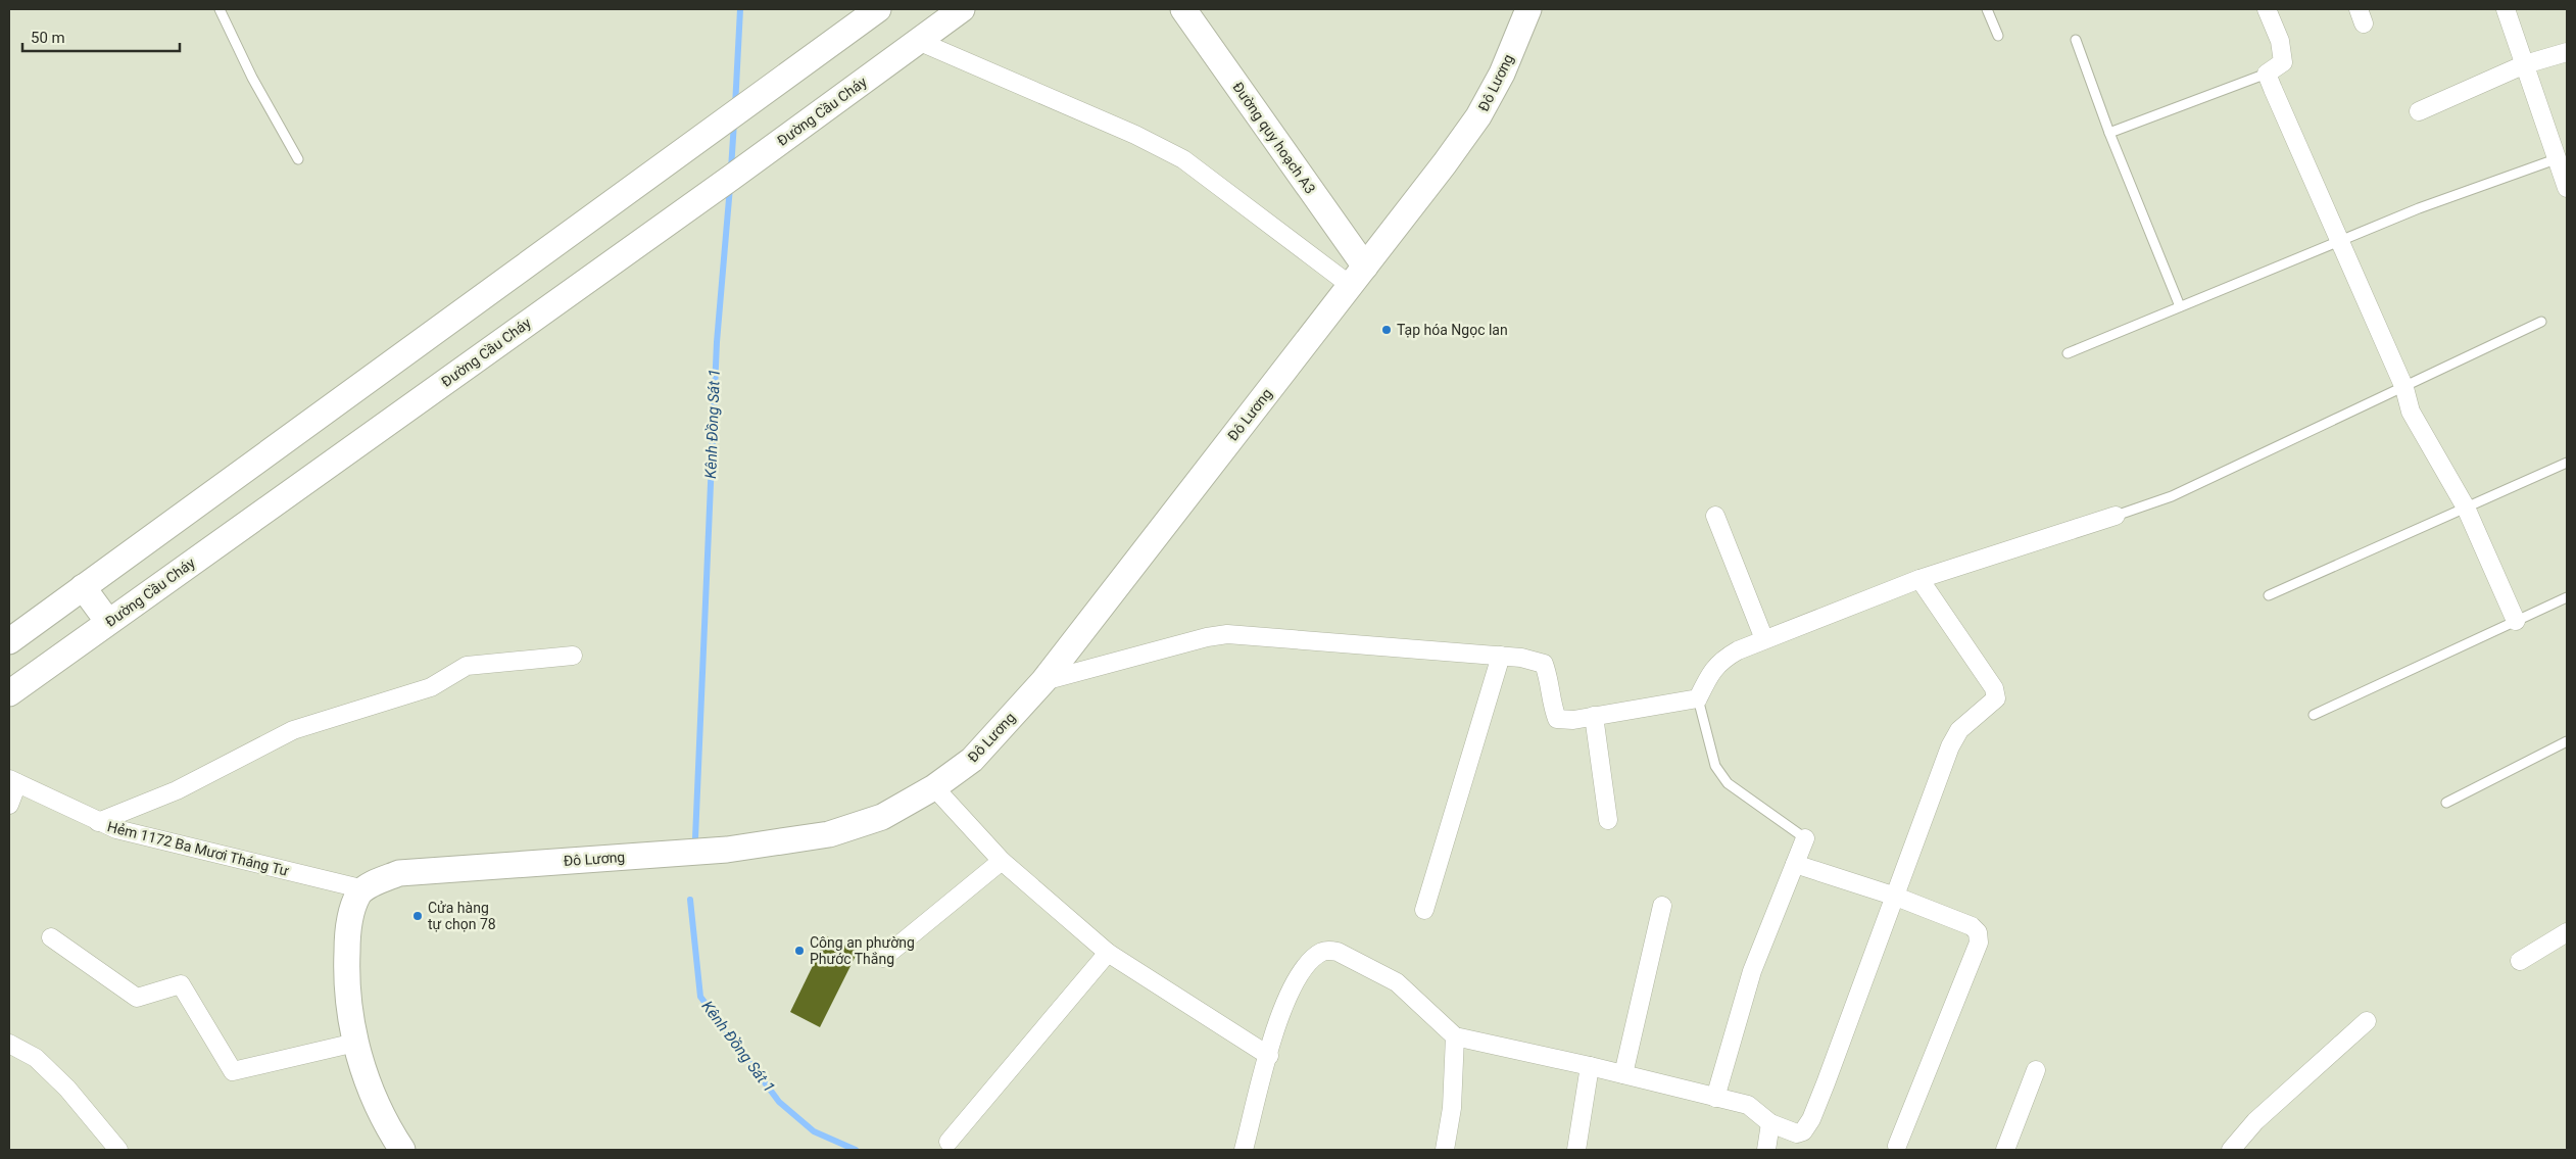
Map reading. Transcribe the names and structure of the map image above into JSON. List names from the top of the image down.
{
  "streets": {
    "main road": ["Đô Lương", "Đường Cầu Cháy", "Đường quy hoạch A3"],
    "street": ["Hẻm 1172 Ba Mươi Tháng Tư"]
  },
  "crossings": [
    ["Đô Lương", "Đường quy hoạch A3"],
    ["Đô Lương", "Hẻm 1172 Ba Mươi Tháng Tư"]
  ],
  "water": ["Kênh Đồng Sát 1"],
  "places": ["Tạp hóa Ngọc lan", "Cửa hàng tự chọn 78", "Công an phường Phước Thắng"],
  "scale_bar": "50 m"
}
